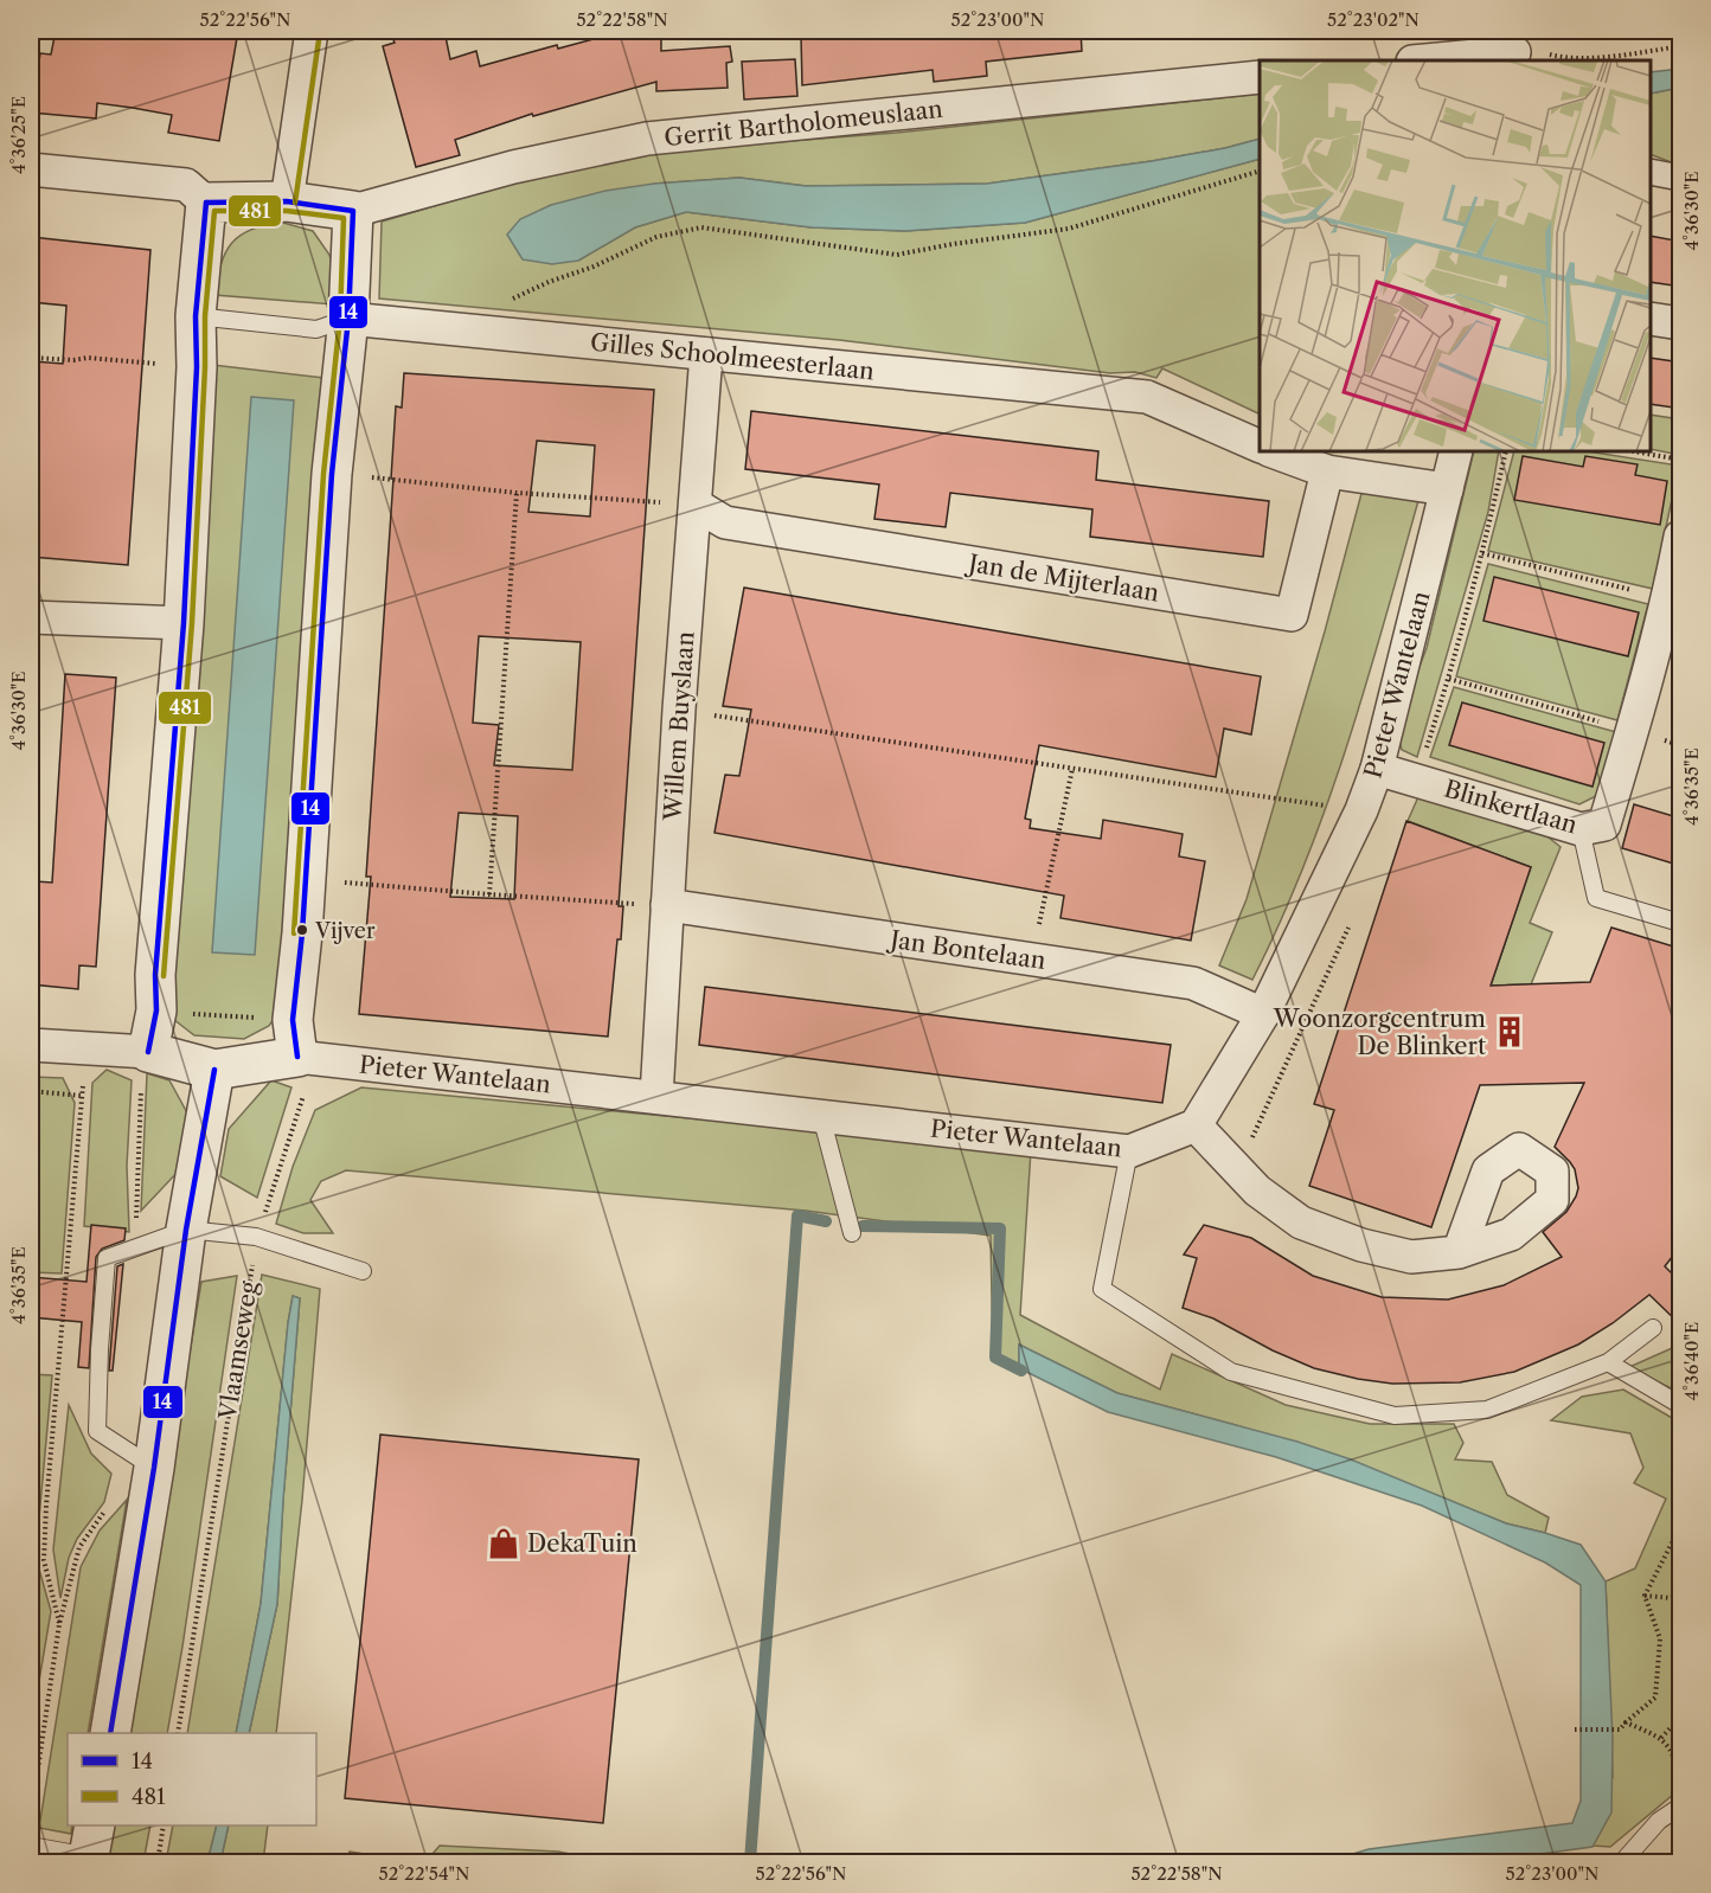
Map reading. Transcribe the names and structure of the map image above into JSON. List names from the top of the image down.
{
  "streets": {
    "street": [
      "Gerrit Bartholomeuslaan",
      "Gilles Schoolmeesterlaan",
      "Jan de Mijterlaan",
      "Pieter Wantelaan",
      "Willem Buyslaan",
      "Blinkertlaan",
      "Jan Bontelaan"
    ],
    "path": ["Vlaamseweg"]
  },
  "crossings": [
    ["Gilles Schoolmeesterlaan", "Willem Buyslaan"],
    ["Jan de Mijterlaan", "Willem Buyslaan"],
    ["Pieter Wantelaan", "Willem Buyslaan"],
    ["Pieter Wantelaan", "Blinkertlaan"],
    ["Pieter Wantelaan", "Jan Bontelaan"],
    ["Pieter Wantelaan", "Vlaamseweg"],
    ["Willem Buyslaan", "Jan Bontelaan"]
  ],
  "places": {
    "other": ["Vijver"],
    "building": ["Woonzorgcentrum De Blinkert"],
    "shop": ["DekaTuin"]
  },
  "lines": ["transit line 481", "transit line 14"],
  "legend": ["14", "481"],
  "coordinates": [
    "52°22'56\"N",
    "52°22'58\"N",
    "52°23'00\"N",
    "52°23'02\"N",
    "4°36'25\"E",
    "4°36'30\"E",
    "4°36'35\"E",
    "4°36'40\"E",
    "52°22'54\"N"
  ]
}
